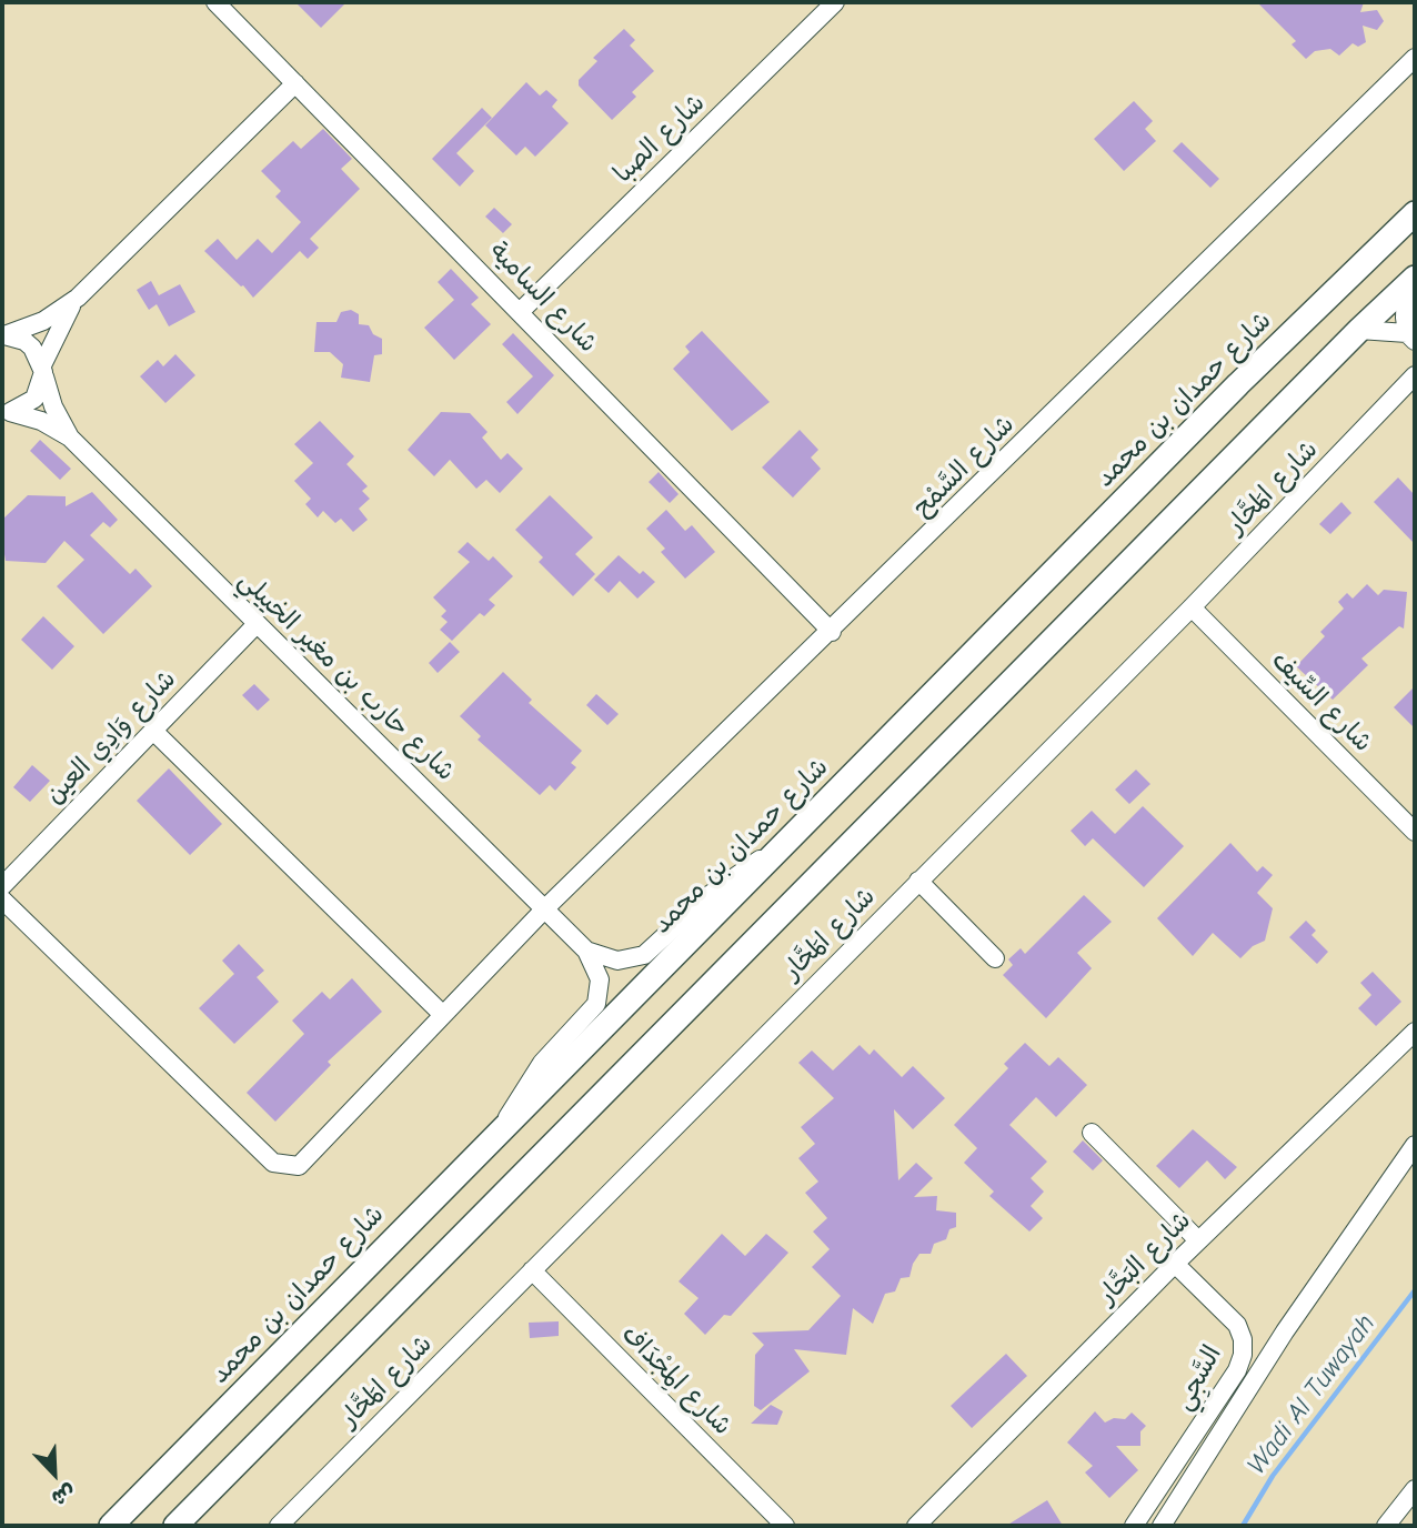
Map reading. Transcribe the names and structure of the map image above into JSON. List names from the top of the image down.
{
  "streets": {
    "main road": ["شارع حمدان بن محمد"],
    "street": [
      "شارع الصبا",
      "شارع السامية",
      "شارع السَّمْح",
      "شارع المَحَّار",
      "شارع حارب بن مغير الخييلي",
      "شارع السِّيف",
      "شارع وَادِي العين",
      "شارع البَحَّار",
      "السَّجِي",
      "شارع المِجْدَاف"
    ]
  },
  "crossings": [
    ["شارع الصبا", "شارع السامية"],
    ["شارع السامية", "شارع السَّمْح"],
    ["شارع حمدان بن محمد", "شارع حارب بن مغير الخييلي"],
    ["شارع السَّمْح", "شارع حارب بن مغير الخييلي"],
    ["شارع المَحَّار", "شارع السِّيف"],
    ["شارع المَحَّار", "شارع المِجْدَاف"],
    ["شارع حارب بن مغير الخييلي", "شارع وَادِي العين"],
    ["شارع البَحَّار", "السَّجِي"]
  ],
  "water": ["Wadi Al Tuwayah"],
  "north": "bottom right"
}
